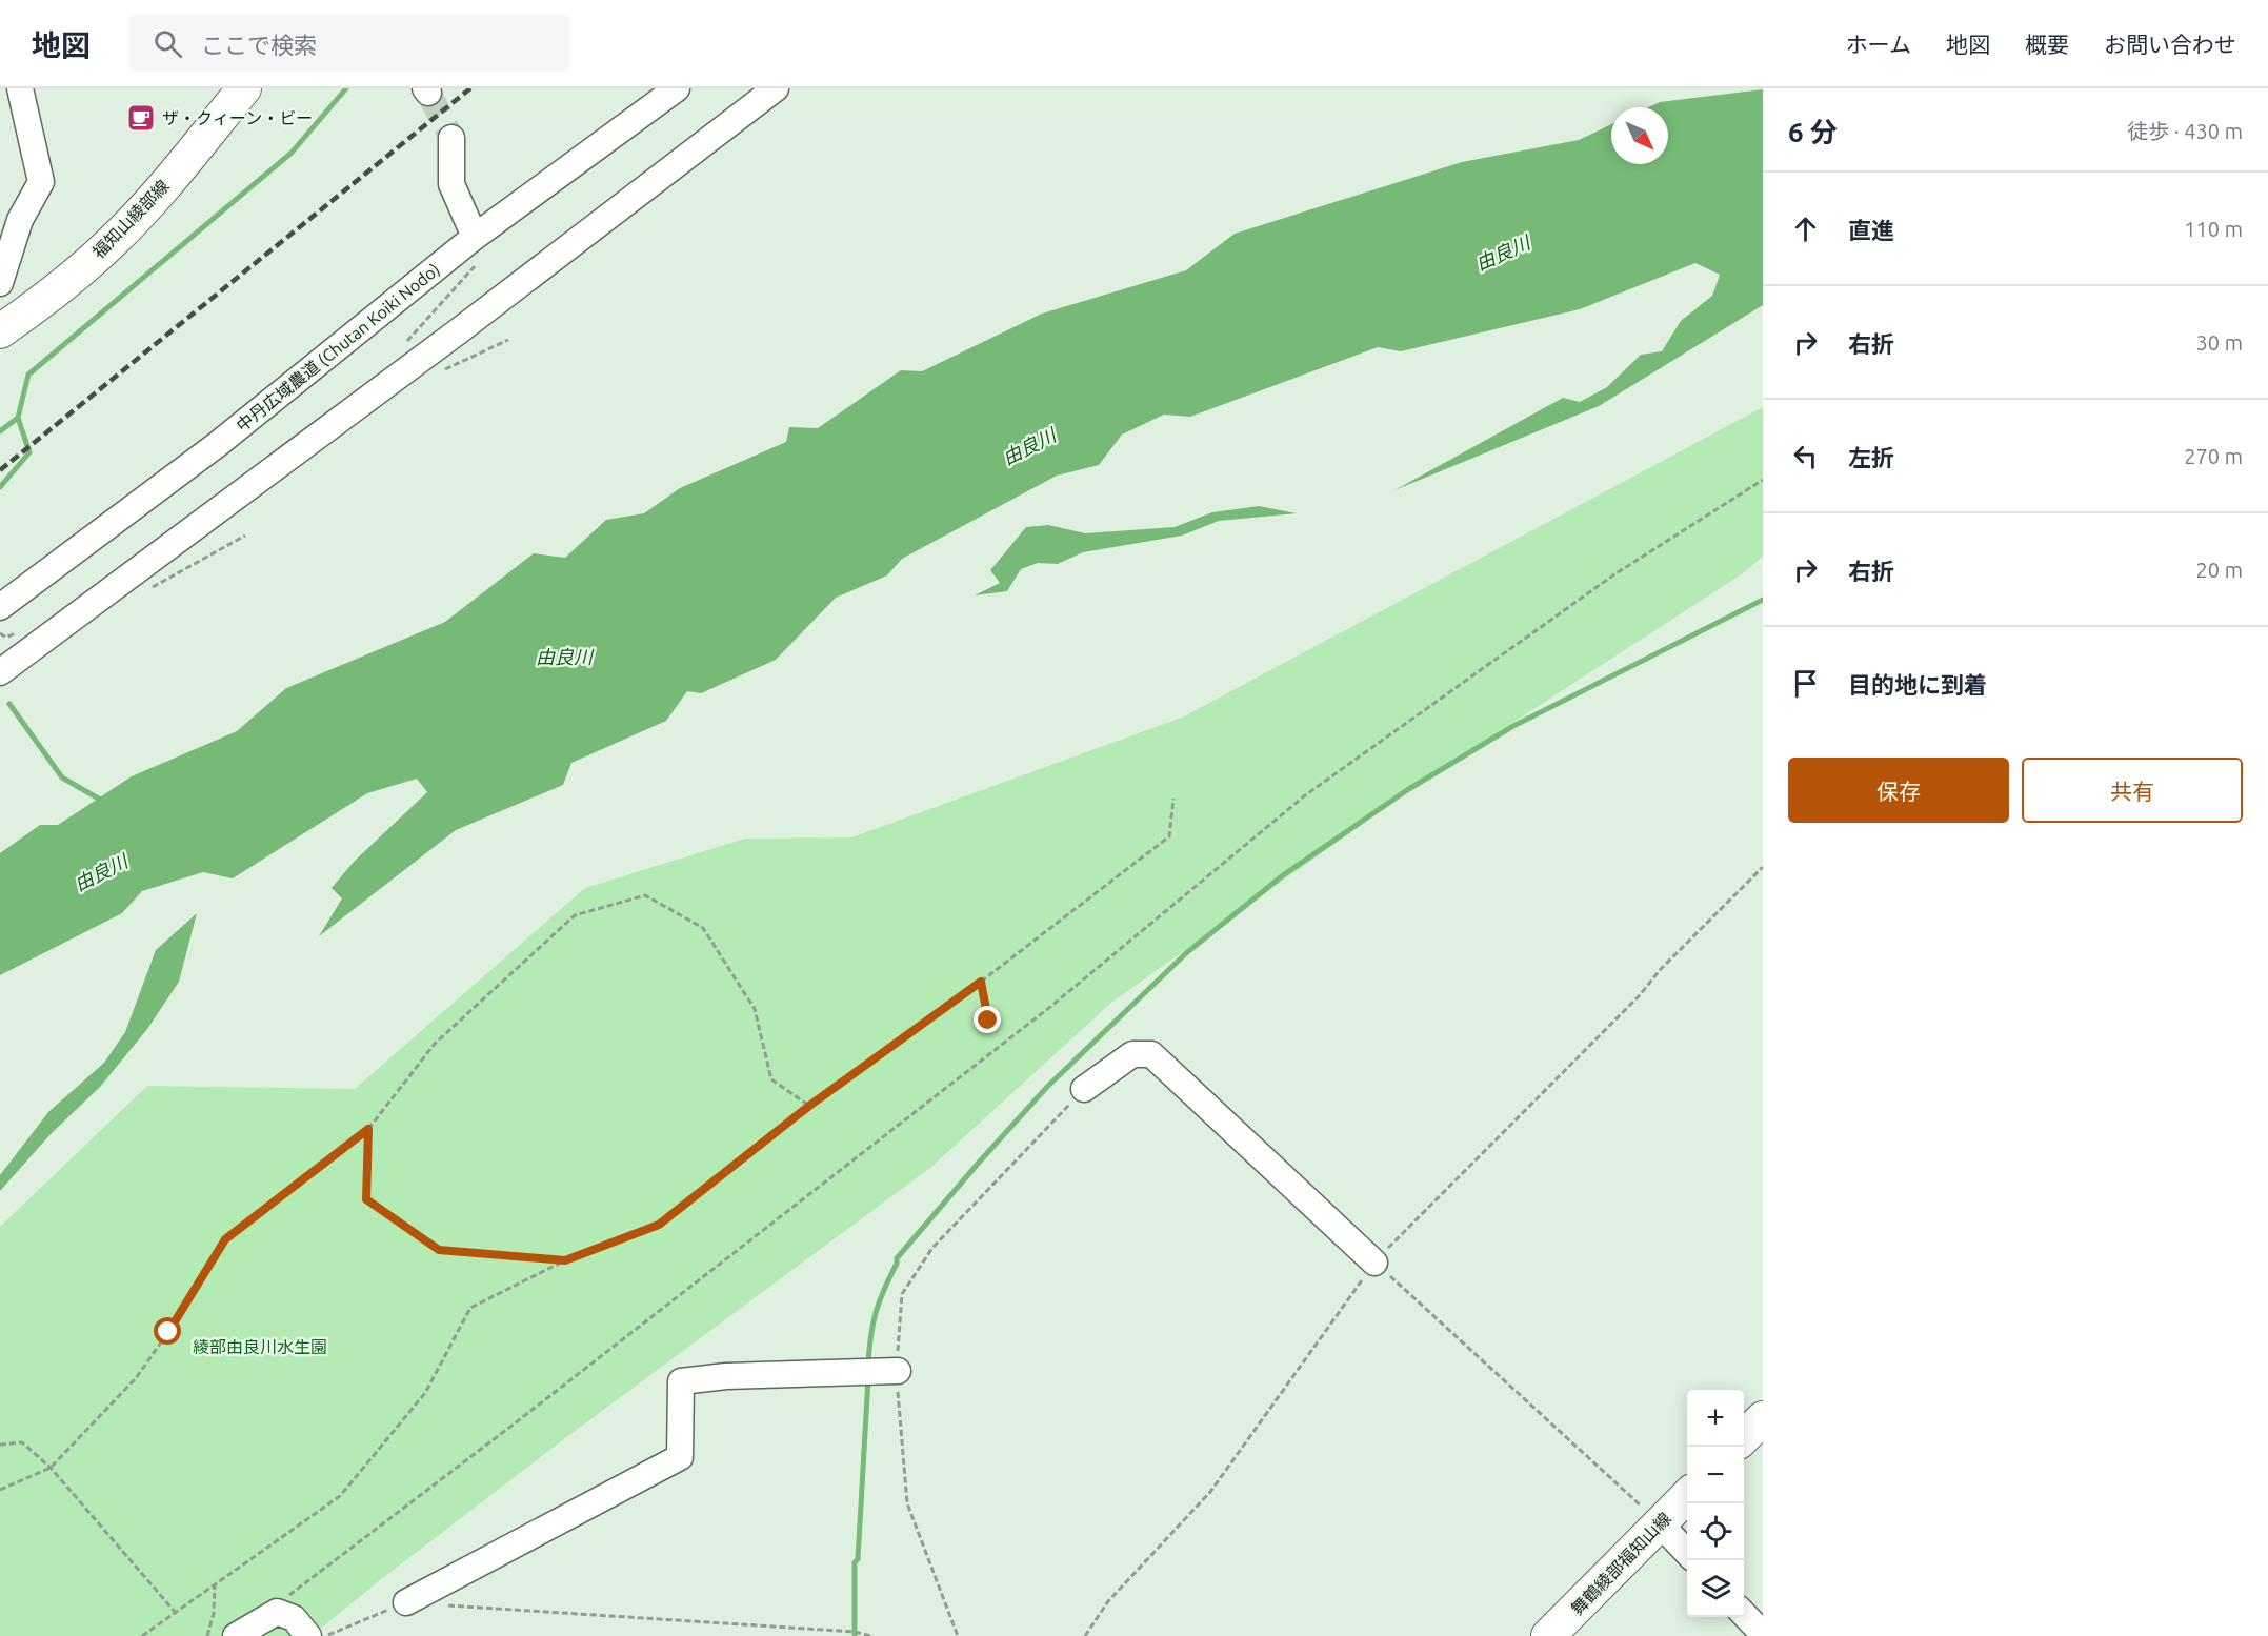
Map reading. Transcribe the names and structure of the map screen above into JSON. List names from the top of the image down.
{
  "streets": {
    "main road": ["福知山綾部線", "舞鶴綾部福知山線"],
    "street": ["中丹広域農道 (Chutan Koiki Nodo)"]
  },
  "water": ["由良川"],
  "parks": ["綾部由良川水生園"],
  "places": {
    "cafe": ["ザ・クィーン・ビー"]
  },
  "north": "bottom right",
  "page": {
    "header": "地図",
    "search": "ここで検索",
    "nav": [
      "ホーム",
      "地図",
      "概要",
      "お問い合わせ"
    ],
    "heading": ["6 分", "徒歩 · 430 m"],
    "list": [
      ["直進", "110 m"],
      ["右折", "30 m"],
      ["左折", "270 m"],
      ["右折", "20 m"],
      "目的地に到着"
    ],
    "buttons": ["保存", "共有"],
    "map_buttons": ["+", "−"]
  }
}
